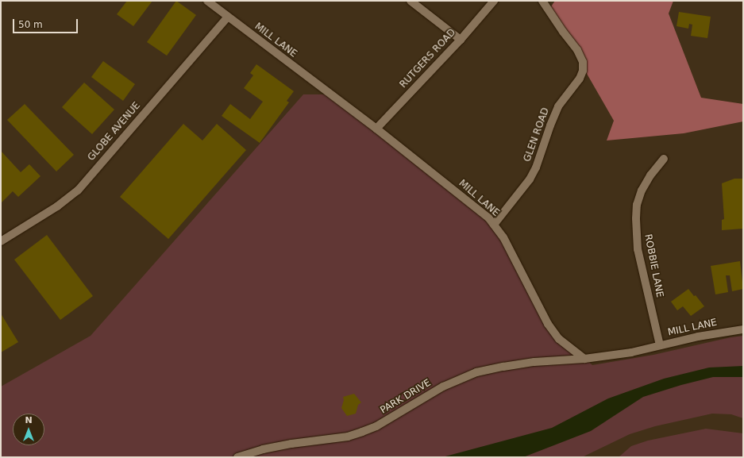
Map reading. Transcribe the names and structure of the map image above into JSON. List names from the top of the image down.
{
  "streets": {
    "street": [
      "MILL LANE",
      "RUTGERS ROAD",
      "GLOBE AVENUE",
      "GLEN ROAD",
      "ROBBIE LANE",
      "PARK DRIVE"
    ]
  },
  "crossings": [
    ["MILL LANE", "RUTGERS ROAD"],
    ["MILL LANE", "GLOBE AVENUE"],
    ["MILL LANE", "GLEN ROAD"],
    ["MILL LANE", "ROBBIE LANE"],
    ["MILL LANE", "PARK DRIVE"]
  ],
  "scale_bar": "50 m",
  "north": "top"
}
